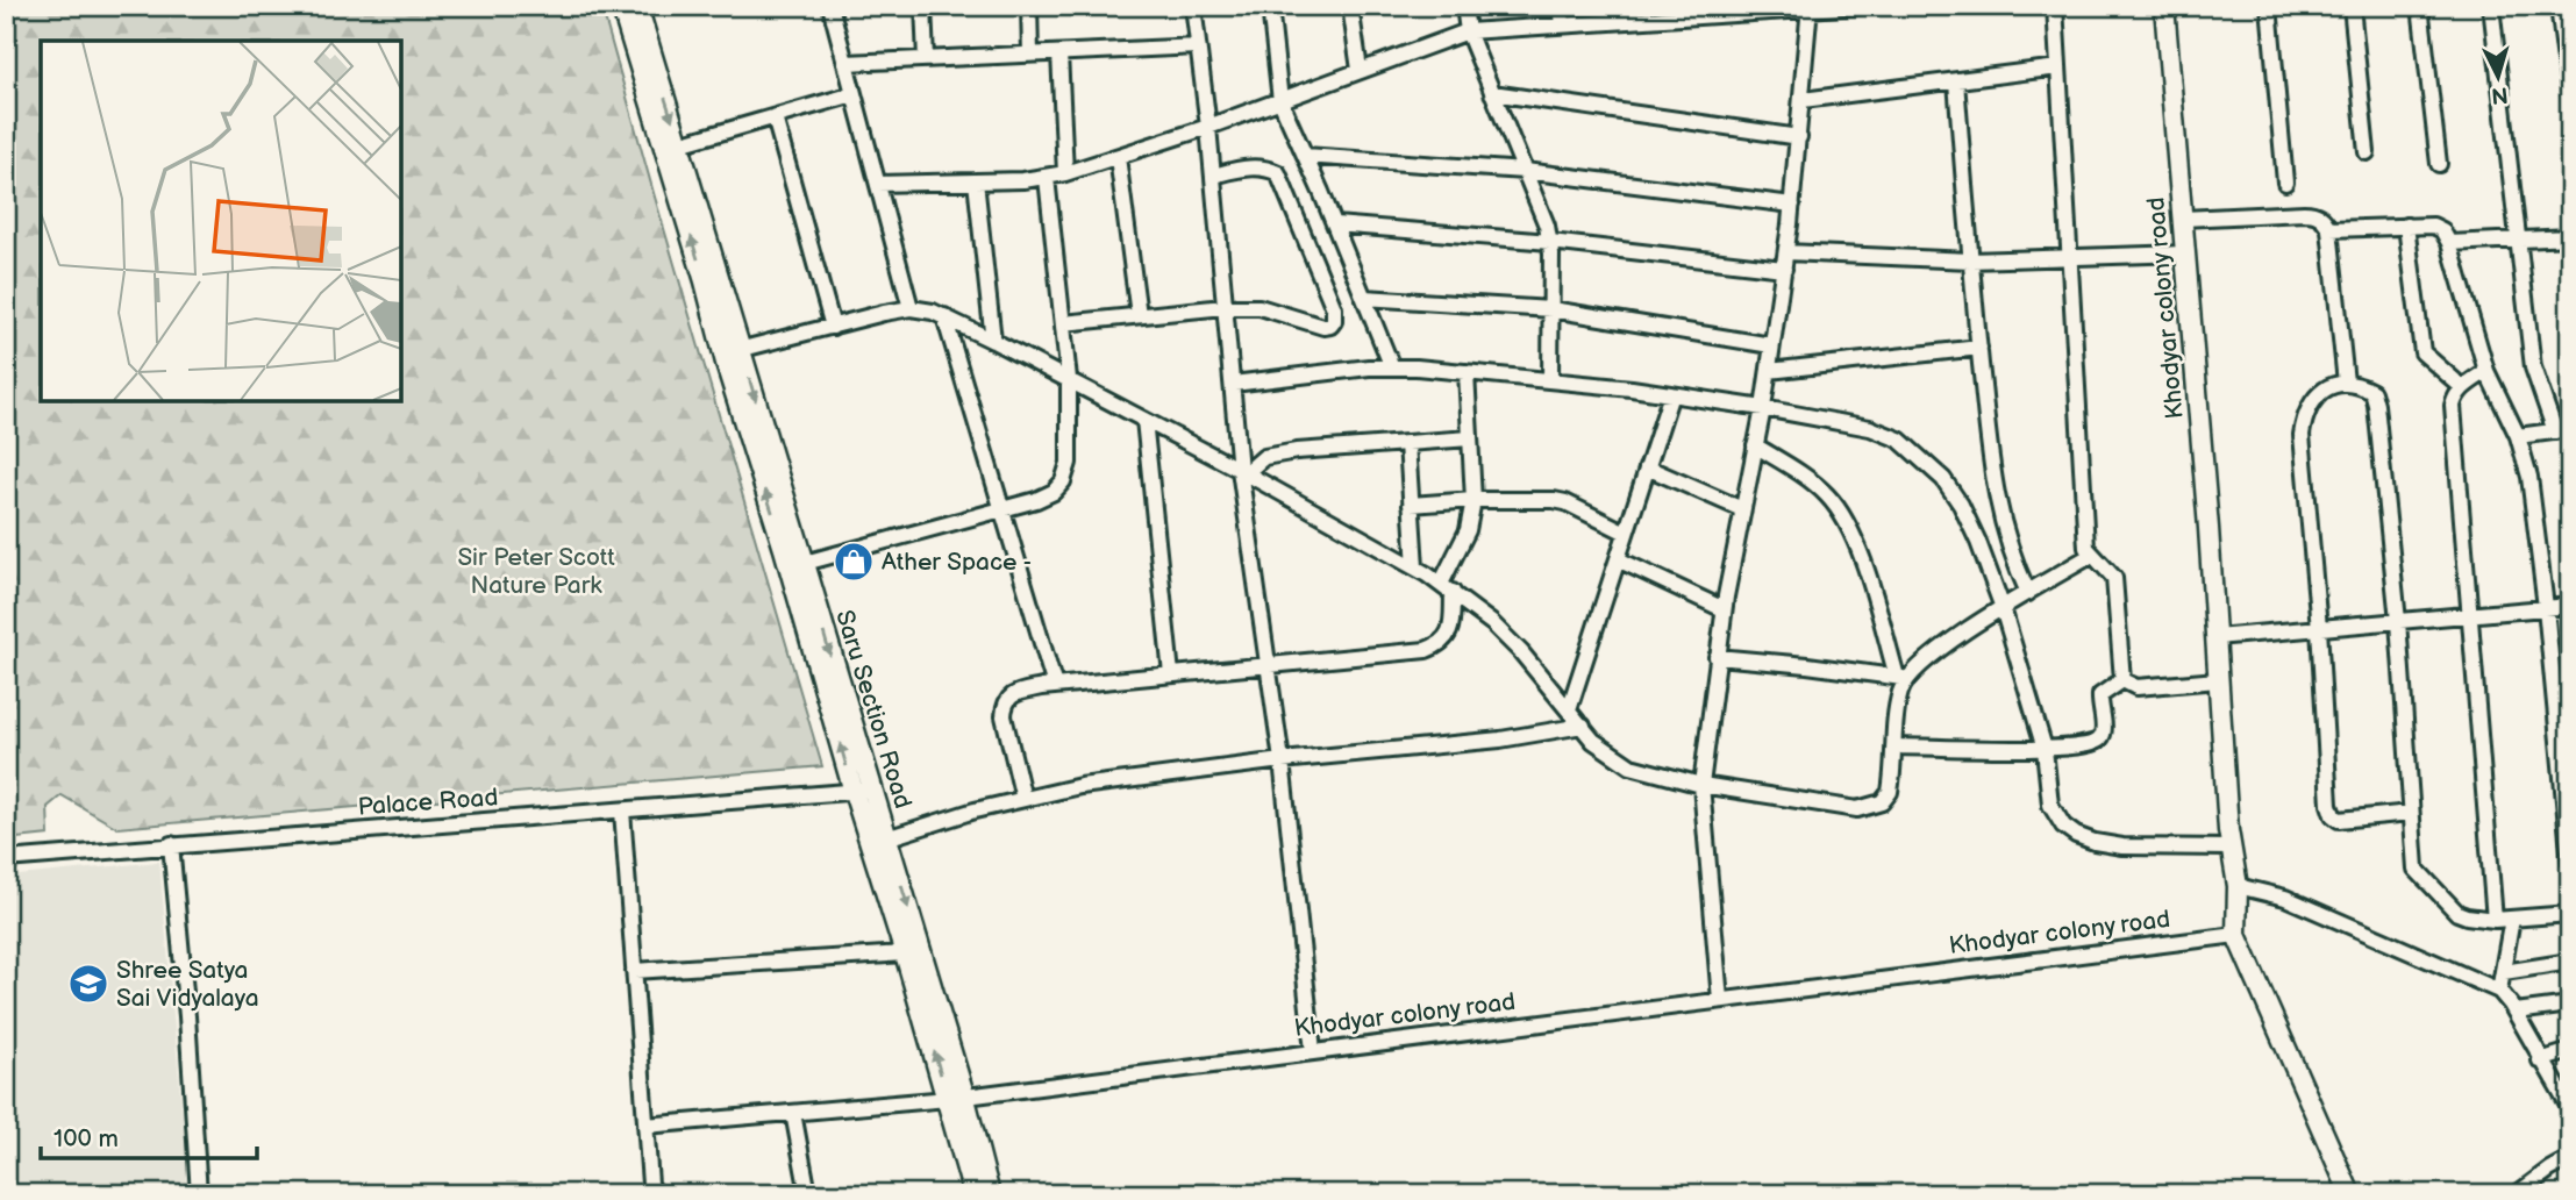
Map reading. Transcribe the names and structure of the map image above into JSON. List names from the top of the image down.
{
  "streets": {
    "street": ["Khodyar colony road", "Saru Section Road", "Palace Road"]
  },
  "crossings": [
    ["Khodyar colony road", "Saru Section Road"],
    ["Saru Section Road", "Palace Road"]
  ],
  "parks": ["Sir Peter Scott Nature Park"],
  "places": {
    "shop": ["Ather Space -"],
    "school or university": ["Shree Satya Sai Vidyalaya"]
  },
  "scale_bar": "100 m",
  "north": "bottom"
}
